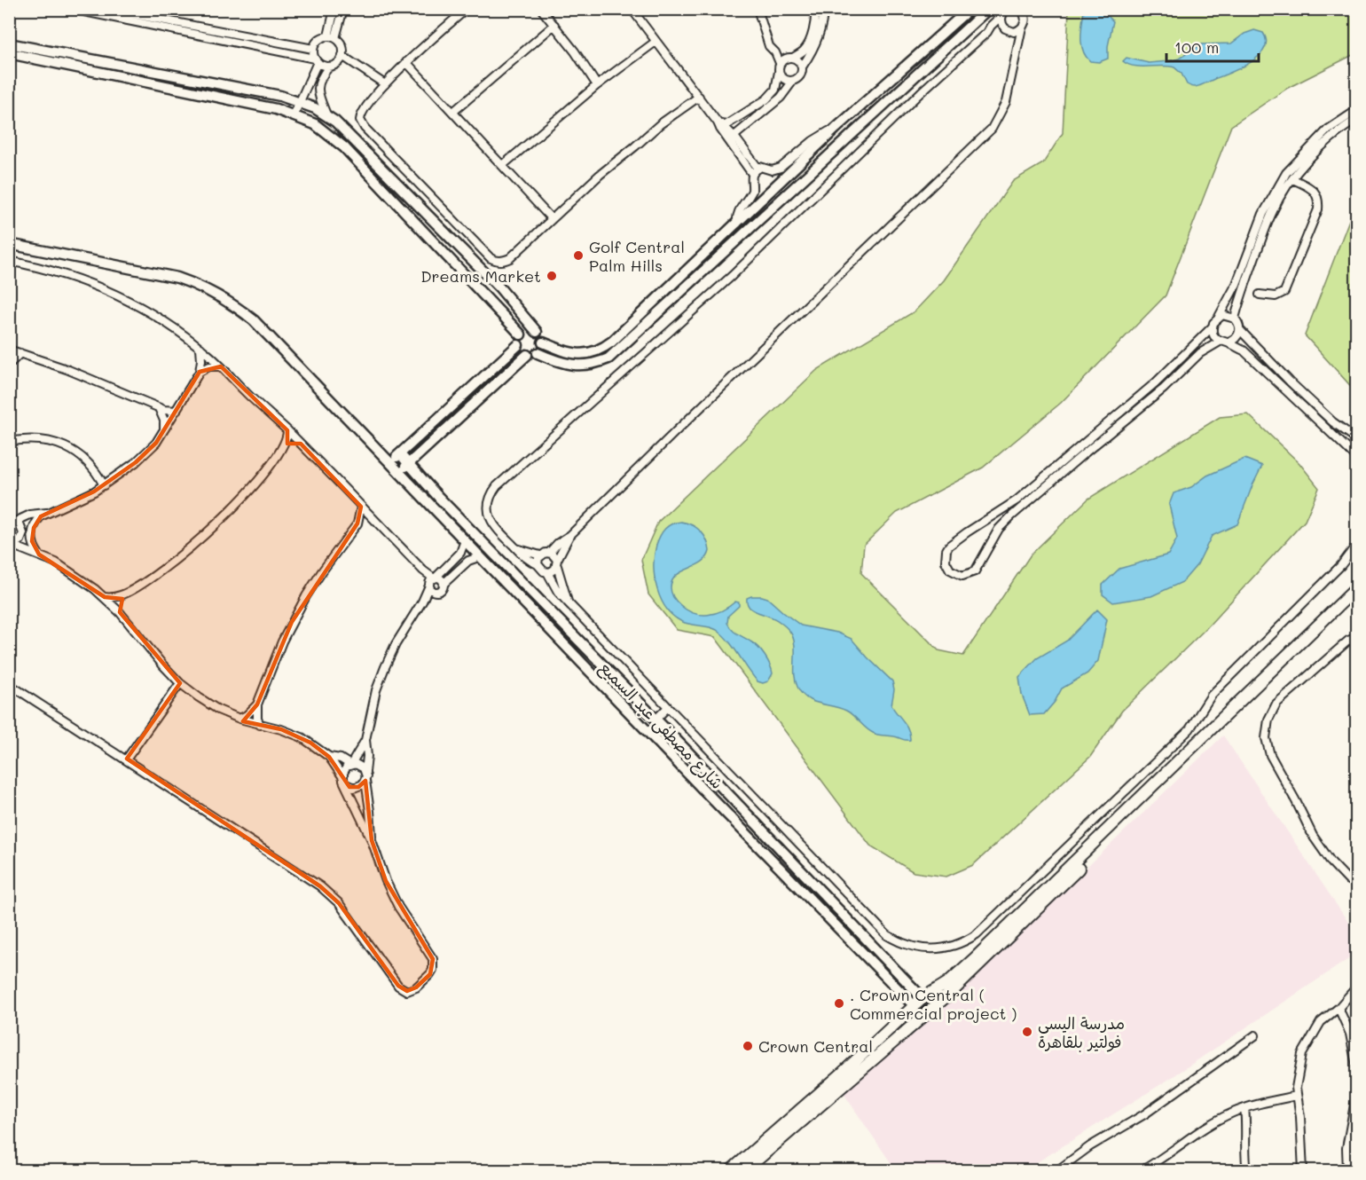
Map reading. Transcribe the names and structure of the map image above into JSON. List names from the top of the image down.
{
  "streets": {
    "street": ["شارع مصطفى عبد السميع"]
  },
  "places": [
    "Golf Central Palm Hills",
    "Dreams Market",
    ". Crown Central ( Commercial project )",
    "مدرسة اليسي فولتير بلقاهرة",
    "Crown Central"
  ],
  "scale_bar": "100 m"
}
